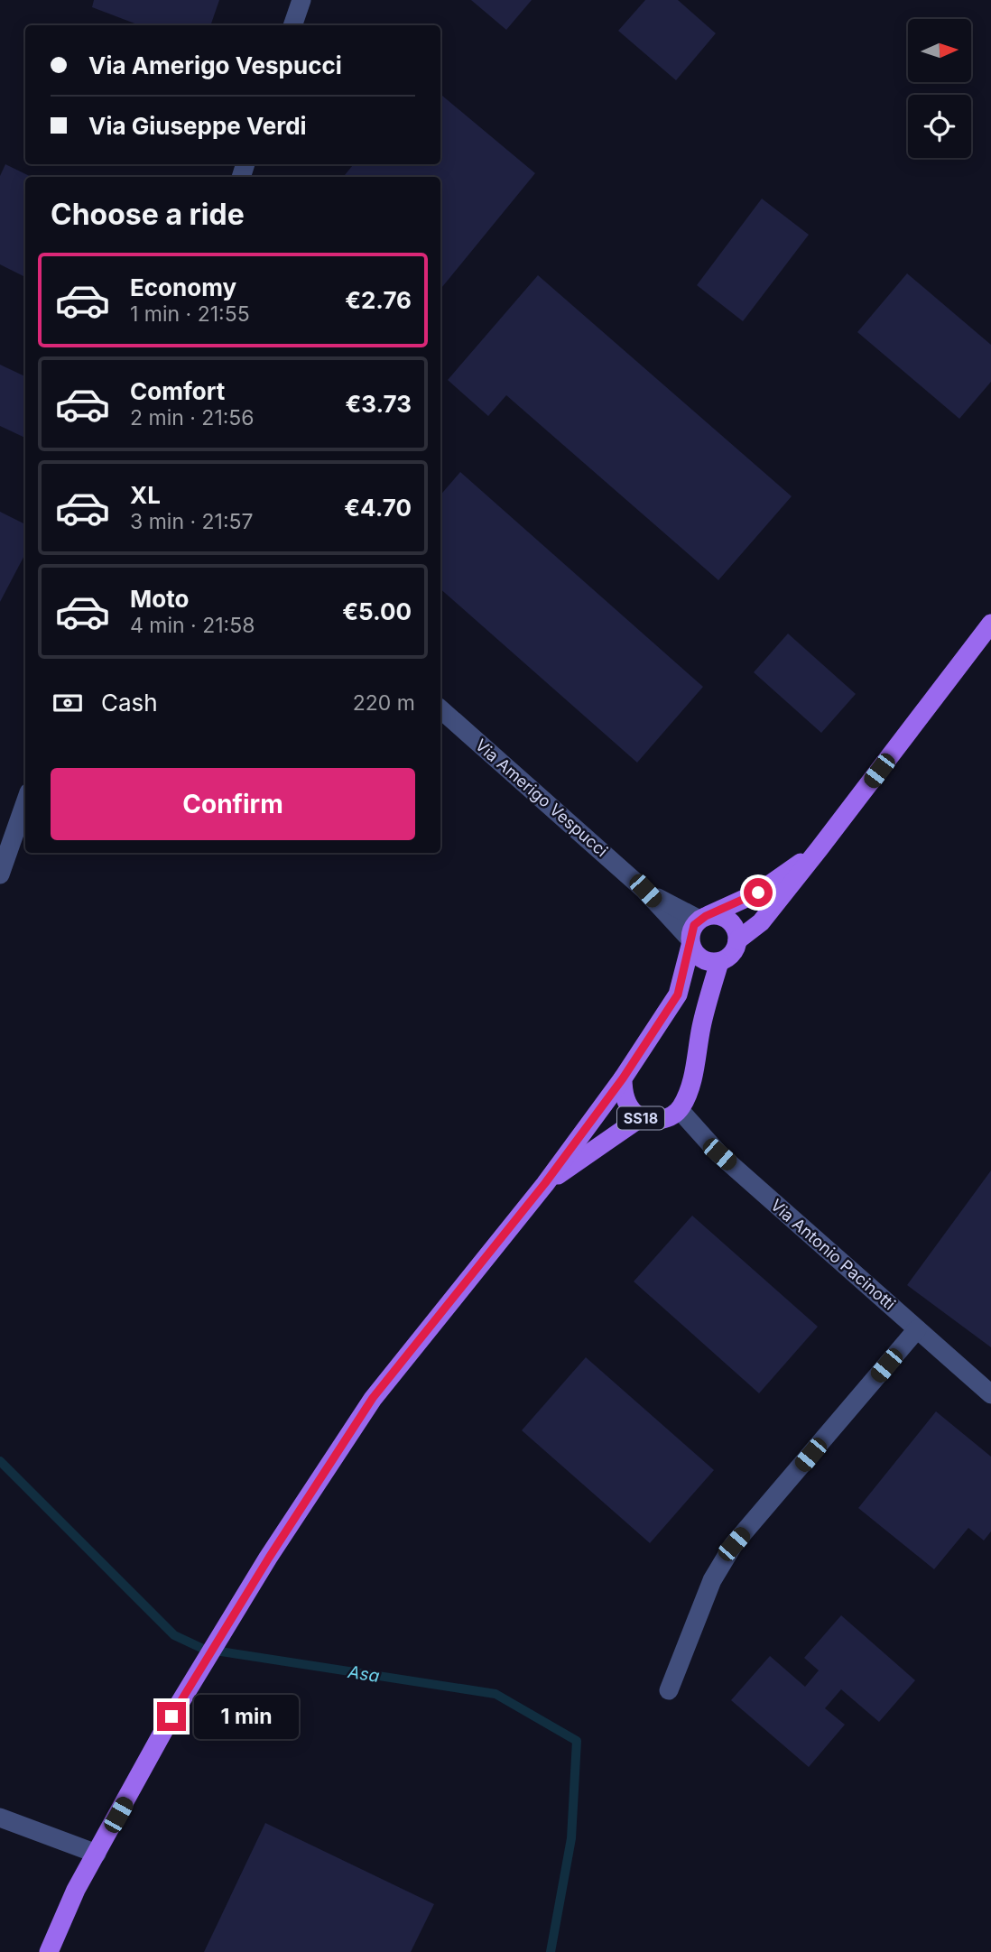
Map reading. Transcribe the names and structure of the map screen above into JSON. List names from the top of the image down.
{
  "streets": {
    "main road": ["SS18"],
    "street": ["Via Amerigo Vespucci", "Via Antonio Pacinotti"]
  },
  "crossings": [
    ["Via Amerigo Vespucci", "SS18"],
    ["SS18", "Via Antonio Pacinotti"]
  ],
  "water": ["Asa"],
  "north": "right",
  "page": {
    "banner": ["Via Amerigo Vespucci", "Via Giuseppe Verdi"],
    "heading": "Choose a ride",
    "list": [
      {
        "name": "Economy",
        "note": "1 min · 21:55",
        "value": "€2.76"
      },
      {
        "name": "Comfort",
        "note": "2 min · 21:56",
        "value": "€3.73"
      },
      {
        "name": "XL",
        "note": "3 min · 21:57",
        "value": "€4.70"
      },
      {
        "name": "Moto",
        "note": "4 min · 21:58",
        "value": "€5.00"
      }
    ],
    "pay": ["Cash", "220 m"],
    "buttons": "Confirm",
    "bubble": "1 min"
  }
}
